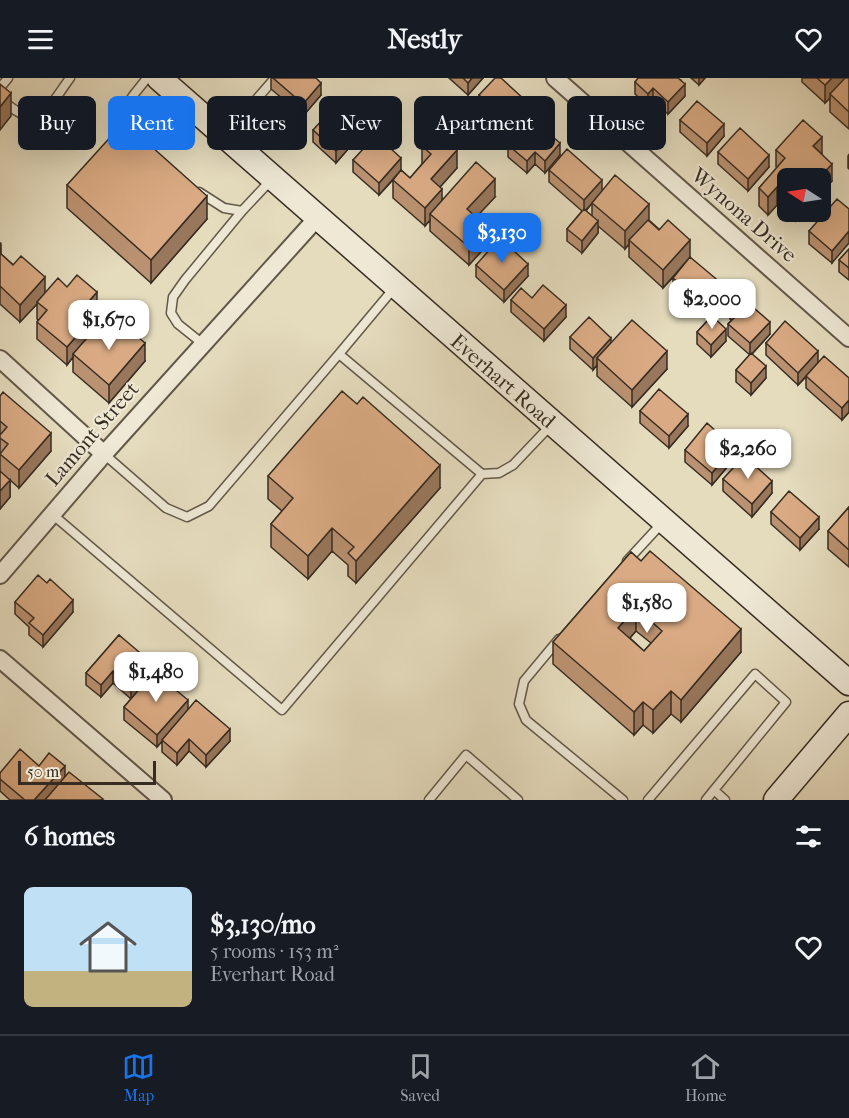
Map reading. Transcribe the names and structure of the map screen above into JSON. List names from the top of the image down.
{
  "streets": {
    "main road": ["Everhart Road"],
    "street": ["Wynona Drive", "Lamont Street"]
  },
  "crossings": [
    ["Everhart Road", "Lamont Street"]
  ],
  "scale_bar": "50 m",
  "north": "left",
  "page": {
    "header": "Nestly",
    "chip": [
      "Buy",
      "Rent",
      "Filters",
      "New",
      "Apartment",
      "House"
    ],
    "price": [
      "$3,130",
      "$2,000",
      "$1,670",
      "$2,260",
      "$1,580",
      "$1,480"
    ],
    "scale": "50 m",
    "heading": "6 homes",
    "list": [
      {
        "name": "$3,130/mo",
        "note": "5 rooms · 153 m² · Everhart Road"
      }
    ],
    "tabs": ["Map", "Saved", "Home"]
  }
}
